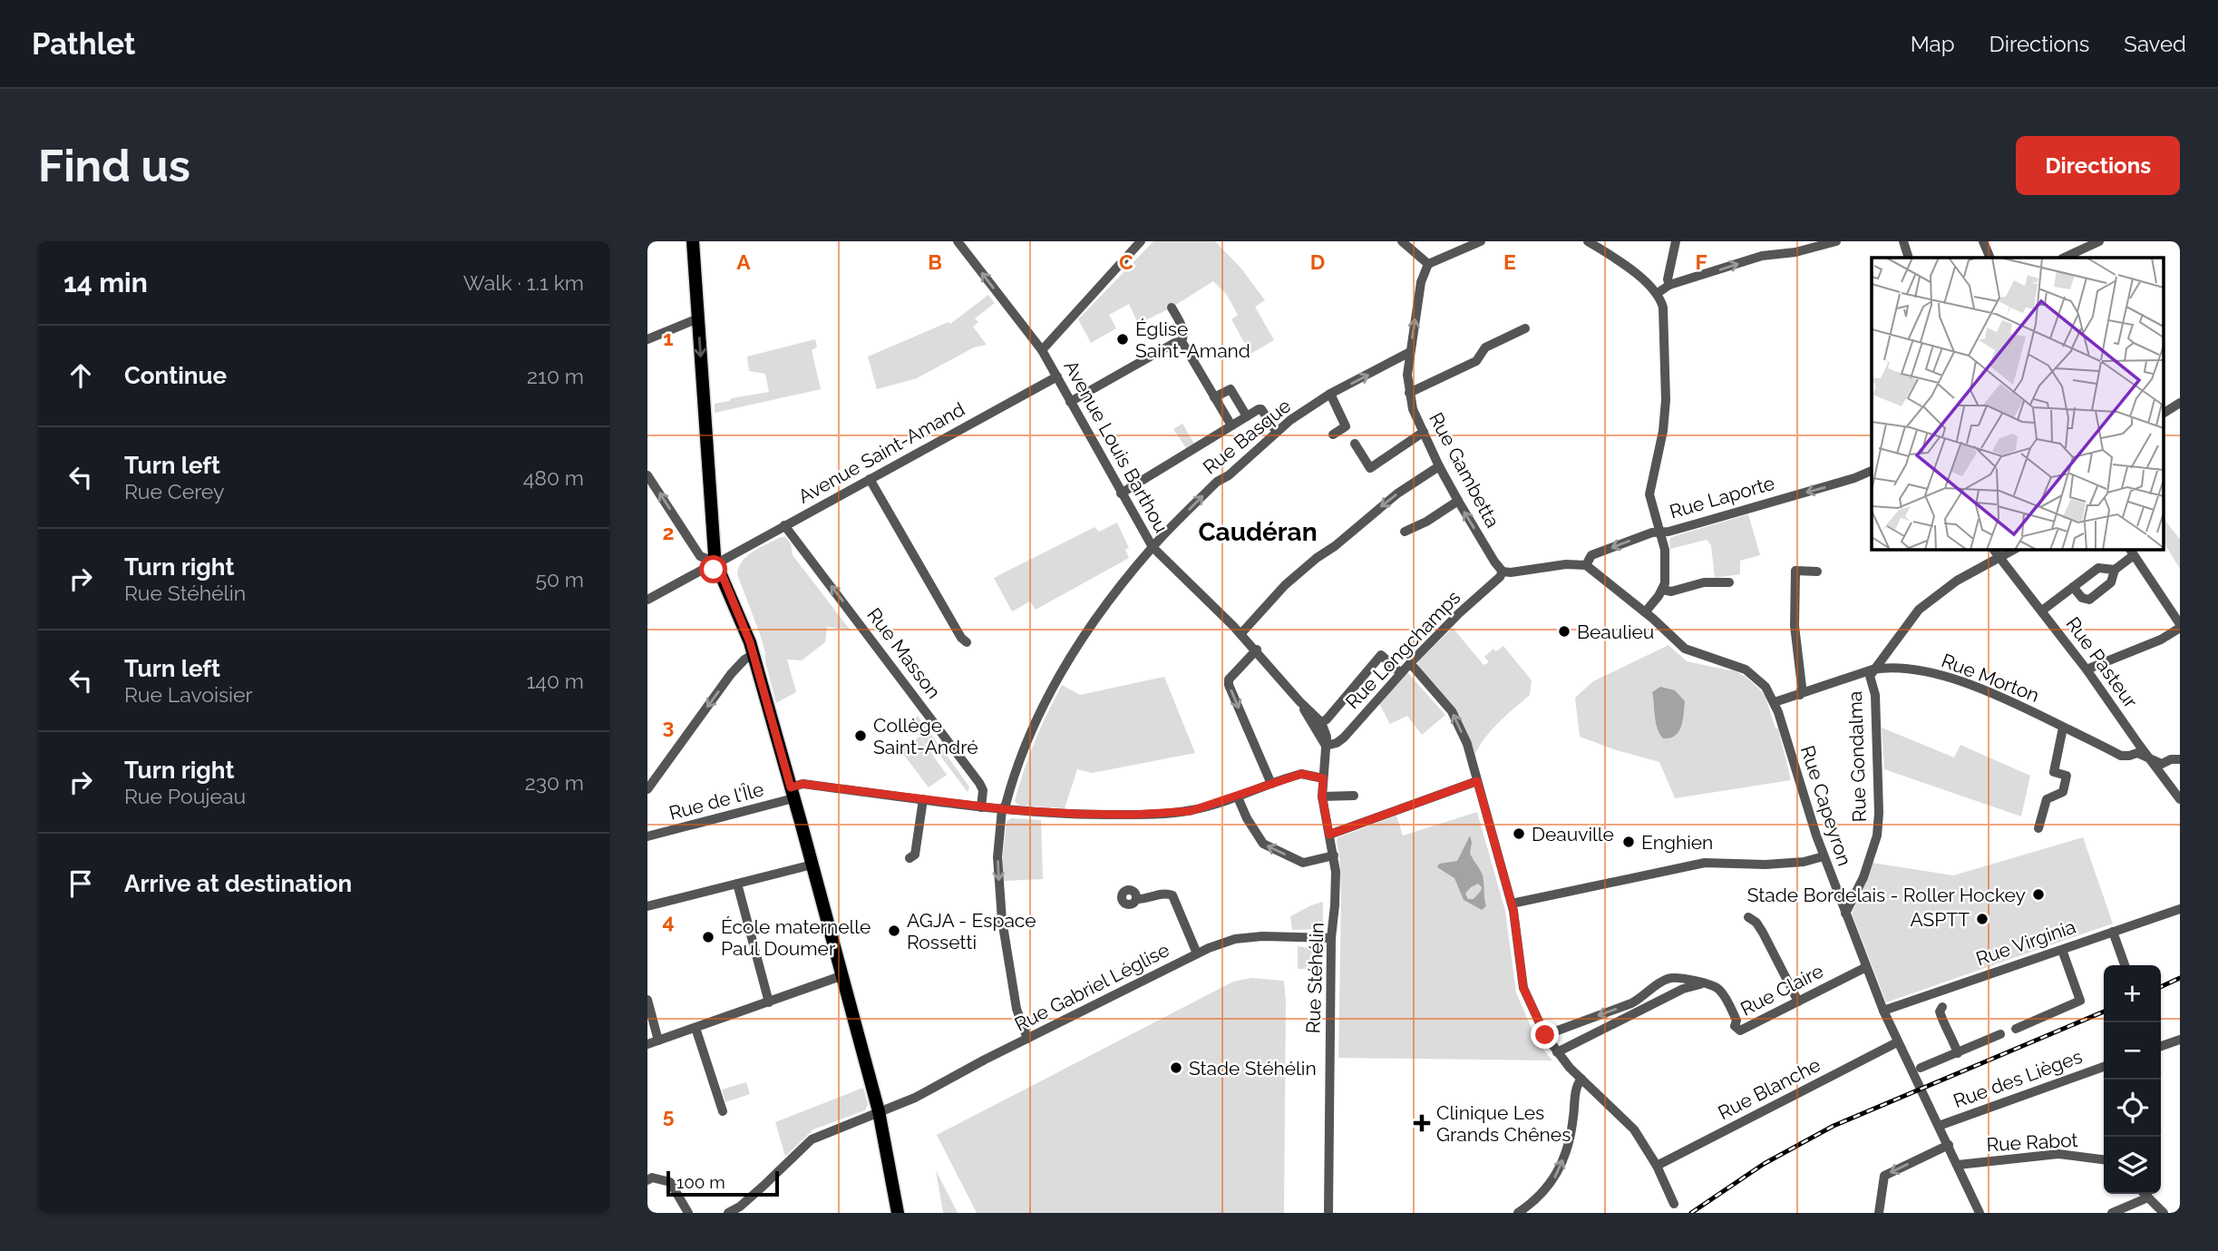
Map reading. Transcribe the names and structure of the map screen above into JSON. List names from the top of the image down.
{
  "streets": {
    "street": [
      "Rue Basque",
      "Avenue Louis Barthou",
      "Avenue Saint-Amand",
      "Rue Gambetta",
      "Rue Laporte",
      "Rue Longchamps",
      "Rue Masson",
      "Rue Pasteur",
      "Rue Morton",
      "Rue Gondalma",
      "Rue de l'Île",
      "Rue Capeyron",
      "Rue Virginia",
      "Rue Stéhélin",
      "Rue Gabriel Léglise",
      "Rue Claire",
      "Rue des Lièges",
      "Rue Blanche",
      "Rue Rabot"
    ]
  },
  "crossings": [
    ["Rue Basque", "Avenue Louis Barthou"],
    ["Rue Basque", "Rue Gambetta"],
    ["Rue Basque", "Rue de l'Île"],
    ["Rue Basque", "Rue Gabriel Léglise"],
    ["Avenue Louis Barthou", "Avenue Saint-Amand"],
    ["Avenue Saint-Amand", "Rue Masson"],
    ["Rue Gambetta", "Rue Longchamps"],
    ["Rue Laporte", "Rue Capeyron"],
    ["Rue Longchamps", "Rue Stéhélin"],
    ["Rue Masson", "Rue de l'Île"],
    ["Rue Pasteur", "Rue Morton"],
    ["Rue Morton", "Rue Gondalma"],
    ["Rue Morton", "Rue Capeyron"],
    ["Rue Gondalma", "Rue Capeyron"],
    ["Rue de l'Île", "Rue Stéhélin"],
    ["Rue Capeyron", "Rue Virginia"],
    ["Rue Capeyron", "Rue Claire"],
    ["Rue Capeyron", "Rue des Lièges"],
    ["Rue Capeyron", "Rue Blanche"],
    ["Rue Capeyron", "Rue Rabot"],
    ["Rue Stéhélin", "Rue Gabriel Léglise"]
  ],
  "one_way": ["Rue Gambetta", "Rue Laporte"],
  "districts": ["Caudéran"],
  "places": {
    "other": [
      "Église Saint-Amand",
      "Beaulieu",
      "Collège Saint-André",
      "Deauville",
      "Enghien",
      "Stade Bordelais - Roller Hockey",
      "ASPTT",
      "AGJA - Espace Rossetti",
      "École maternelle Paul Doumer",
      "Stade Stéhélin"
    ],
    "health": ["Clinique Les Grands Chênes"]
  },
  "scale_bar": "100 m",
  "page": {
    "header": "Pathlet",
    "nav": ["Map", "Directions", "Saved"],
    "buttons": "Directions",
    "title": "Find us",
    "heading": ["14 min", "Walk · 1.1 km"],
    "list": [
      ["Continue", "210 m"],
      ["Turn left", "Rue Cerey", "480 m"],
      ["Turn right", "Rue Stéhélin", "50 m"],
      ["Turn left", "Rue Lavoisier", "140 m"],
      ["Turn right", "Rue Poujeau", "230 m"],
      "Arrive at destination"
    ],
    "map_buttons": ["+", "−"],
    "scale": "100 m"
  },
  "grid": {
    "columns": [
      "A",
      "B",
      "C",
      "D",
      "E",
      "F"
    ],
    "rows": [
      "1",
      "2",
      "3",
      "4",
      "5"
    ]
  }
}
